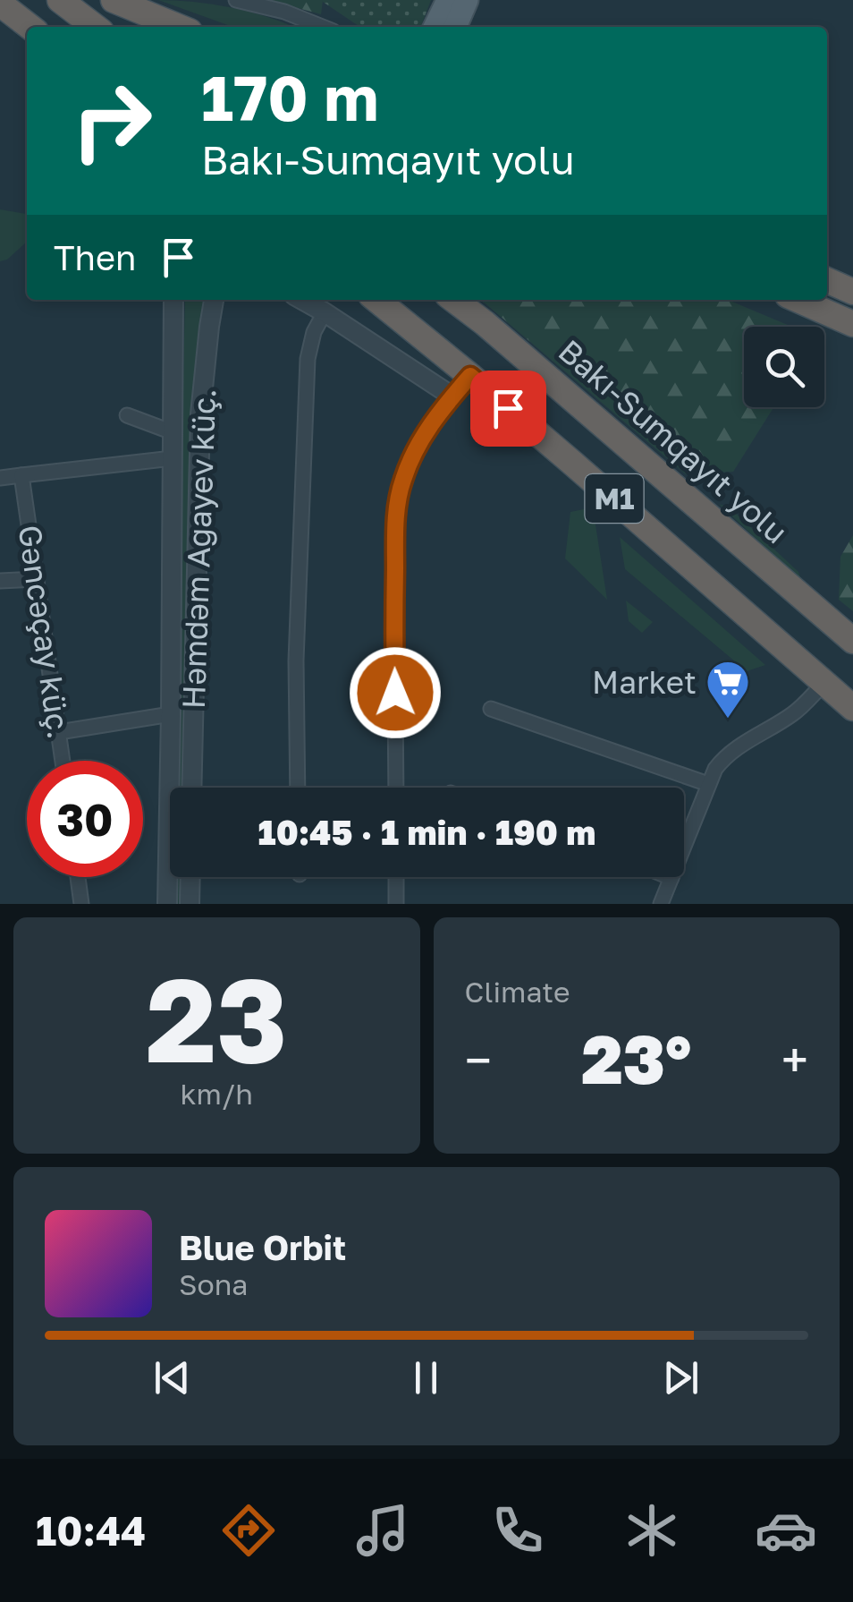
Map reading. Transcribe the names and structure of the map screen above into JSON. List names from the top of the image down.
{
  "streets": {
    "highway": ["Bakı-Sumqayıt yolu", "M1"],
    "street": ["Həmdəm Ağayev küç.", "Gəncəçay küç."]
  },
  "places": {
    "supermarket": ["Market"]
  },
  "page": {
    "turn": ["170 m", "Bakı-Sumqayıt yolu"],
    "then": "Then",
    "limit": "30",
    "trip": "10:45 · 1 min · 190 m",
    "tile": [
      ["23", "km/h"],
      "Climate"
    ],
    "heat": ["−", "23°", "+"],
    "song": ["Blue Orbit", "Sona"],
    "tabs": "10:44"
  }
}
